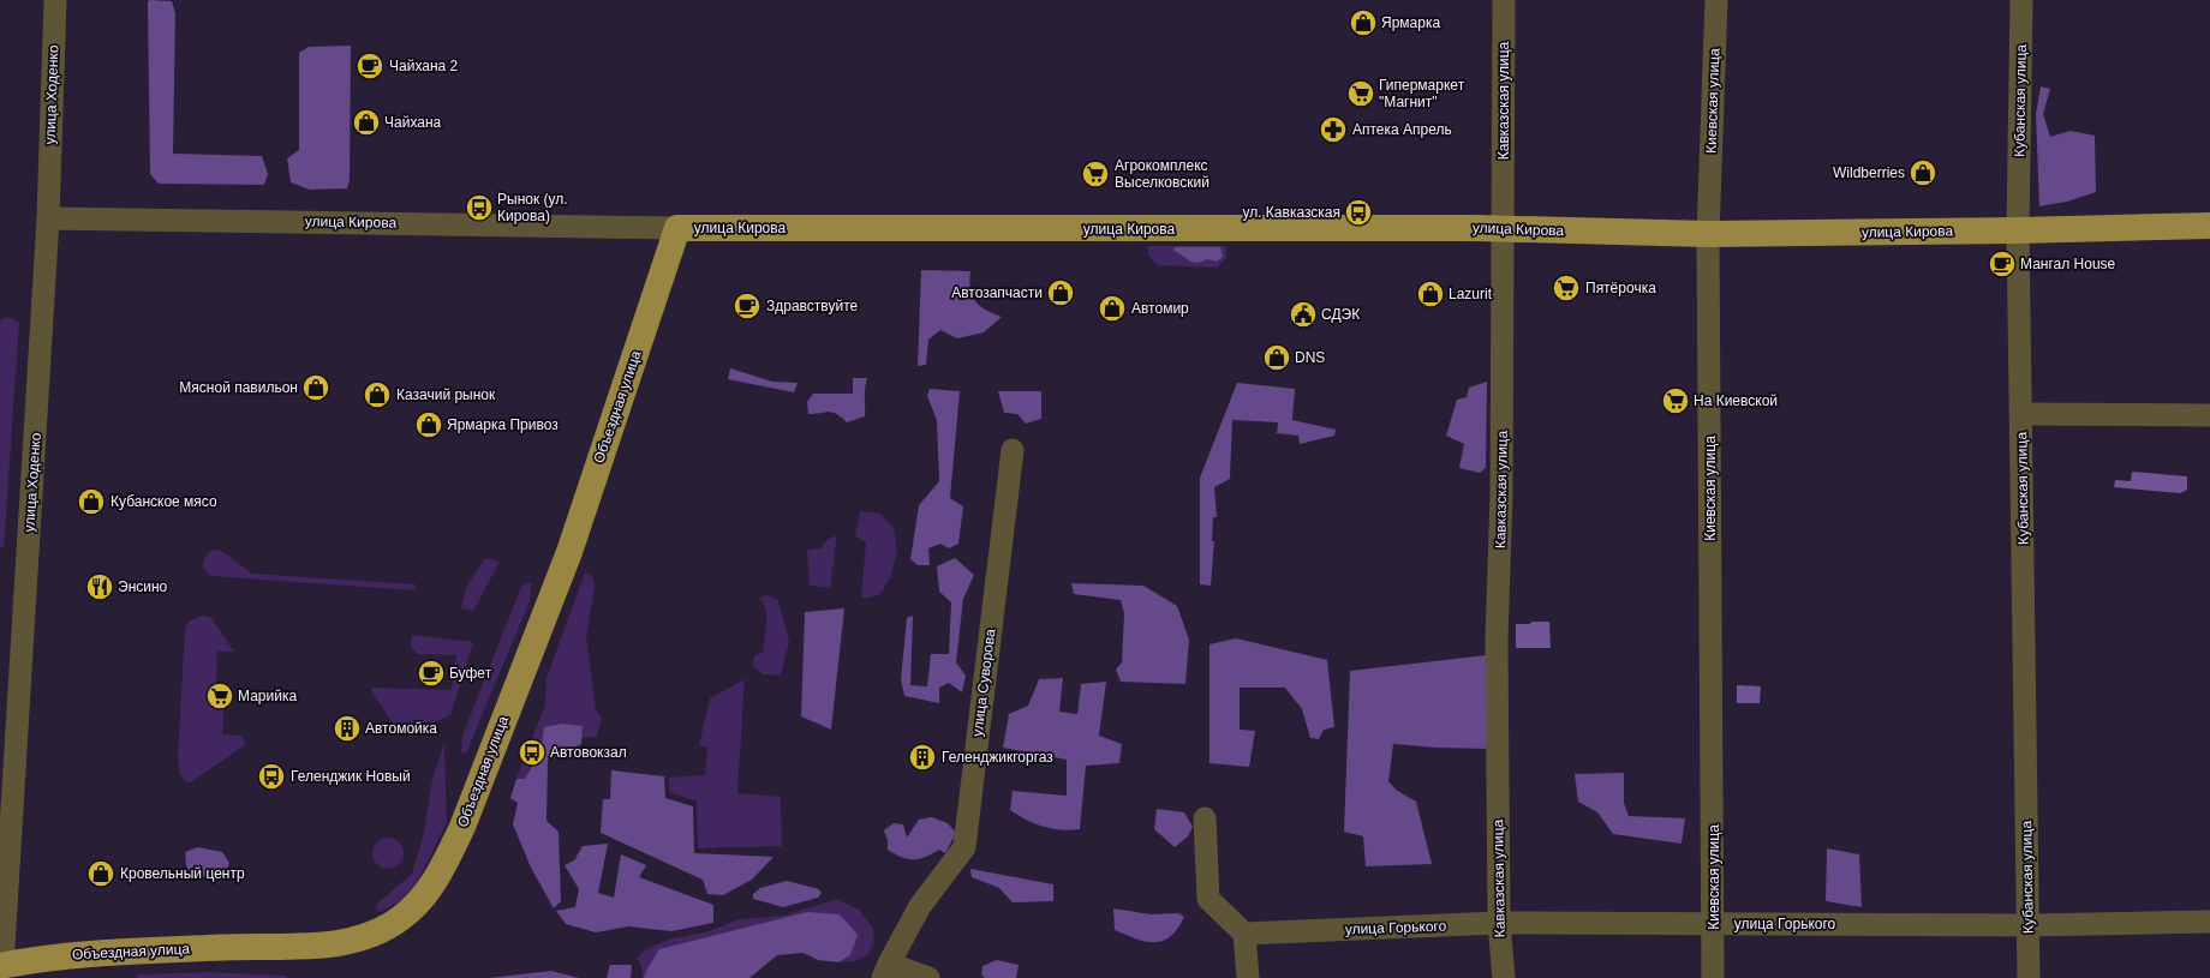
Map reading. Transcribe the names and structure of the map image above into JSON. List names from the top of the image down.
{
  "streets": {
    "main road": ["улица Кирова", "Объездная улица"],
    "street": [
      "улица Ходенко",
      "Кавказская улица",
      "Киевская улица",
      "Кубанская улица",
      "улица Суворова",
      "улица Горького"
    ]
  },
  "crossings": [
    ["улица Ходенко", "улица Кирова"],
    ["улица Ходенко", "Объездная улица"],
    ["Кавказская улица", "улица Кирова"],
    ["Кавказская улица", "улица Горького"],
    ["Киевская улица", "улица Кирова"],
    ["Киевская улица", "улица Горького"],
    ["Кубанская улица", "улица Кирова"],
    ["Кубанская улица", "улица Горького"],
    ["улица Кирова", "Объездная улица"]
  ],
  "places": {
    "shop": [
      "Ярмарка",
      "Чайхана",
      "Wildberries",
      "Автозапчасти",
      "Lazurit",
      "Автомир",
      "DNS",
      "Мясной павильон",
      "Казачий рынок",
      "Ярмарка Привоз",
      "Кубанское мясо",
      "Кровельный центр"
    ],
    "cafe": [
      "Чайхана 2",
      "Мангал House",
      "Здравствуйте",
      "Буфет"
    ],
    "supermarket": [
      "Гипермаркет \"Магнит\"",
      "Агрокомплекс Выселковский",
      "Пятёрочка",
      "На Киевской",
      "Марийка"
    ],
    "pharmacy": ["Аптека Апрель"],
    "bus stop": [
      "Рынок (ул. Кирова)",
      "ул. Кавказская",
      "Автовокзал",
      "Геленджик Новый"
    ],
    "public building": ["СДЭК"],
    "restaurant": ["Энсино"],
    "building": ["Автомойка", "Геленджикгоргаз"]
  }
}
